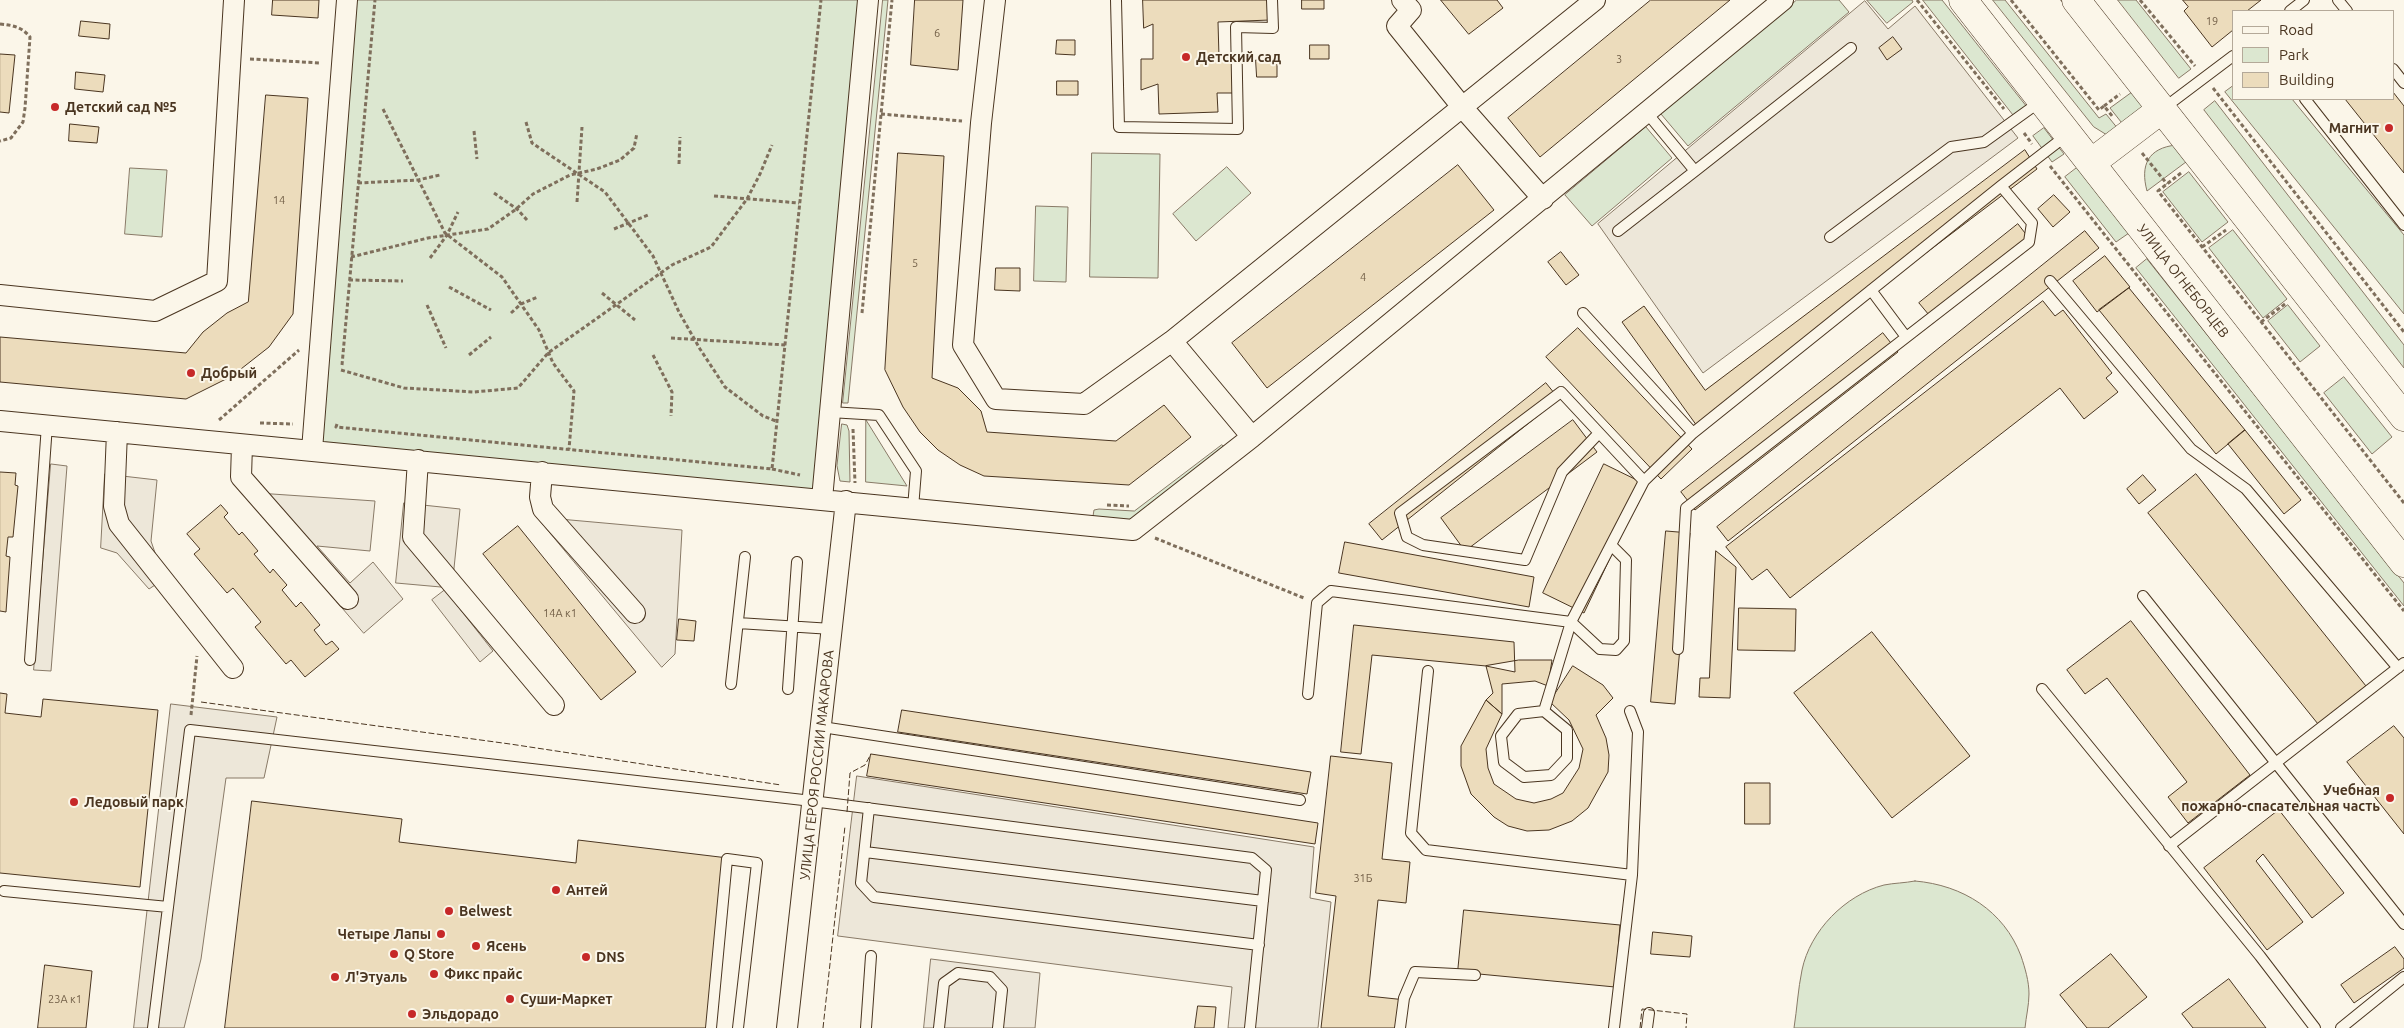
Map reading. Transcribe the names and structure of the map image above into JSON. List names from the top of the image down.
{
  "streets": {
    "main road": ["УЛИЦА ОГНЕБОРЦЕВ"],
    "street": ["УЛИЦА ГЕРОЯ РОССИИ МАКАРОВА"]
  },
  "places": [
    "Детский сад",
    "Детский сад №5",
    "Магнит",
    "Добрый",
    "Учебная пожарно-спасательная часть",
    "Ледовый парк",
    "Антей",
    "Belwest",
    "Четыре Лапы",
    "Ясень",
    "Q Store",
    "DNS",
    "Фикс прайс",
    "Л'Этуаль",
    "Суши-Маркет",
    "Эльдорадо"
  ],
  "house_numbers": [
    "19",
    "6",
    "3",
    "14",
    "5",
    "4",
    "14А к1",
    "31Б",
    "23А к1"
  ],
  "legend": ["Road", "Park", "Building"]
}
